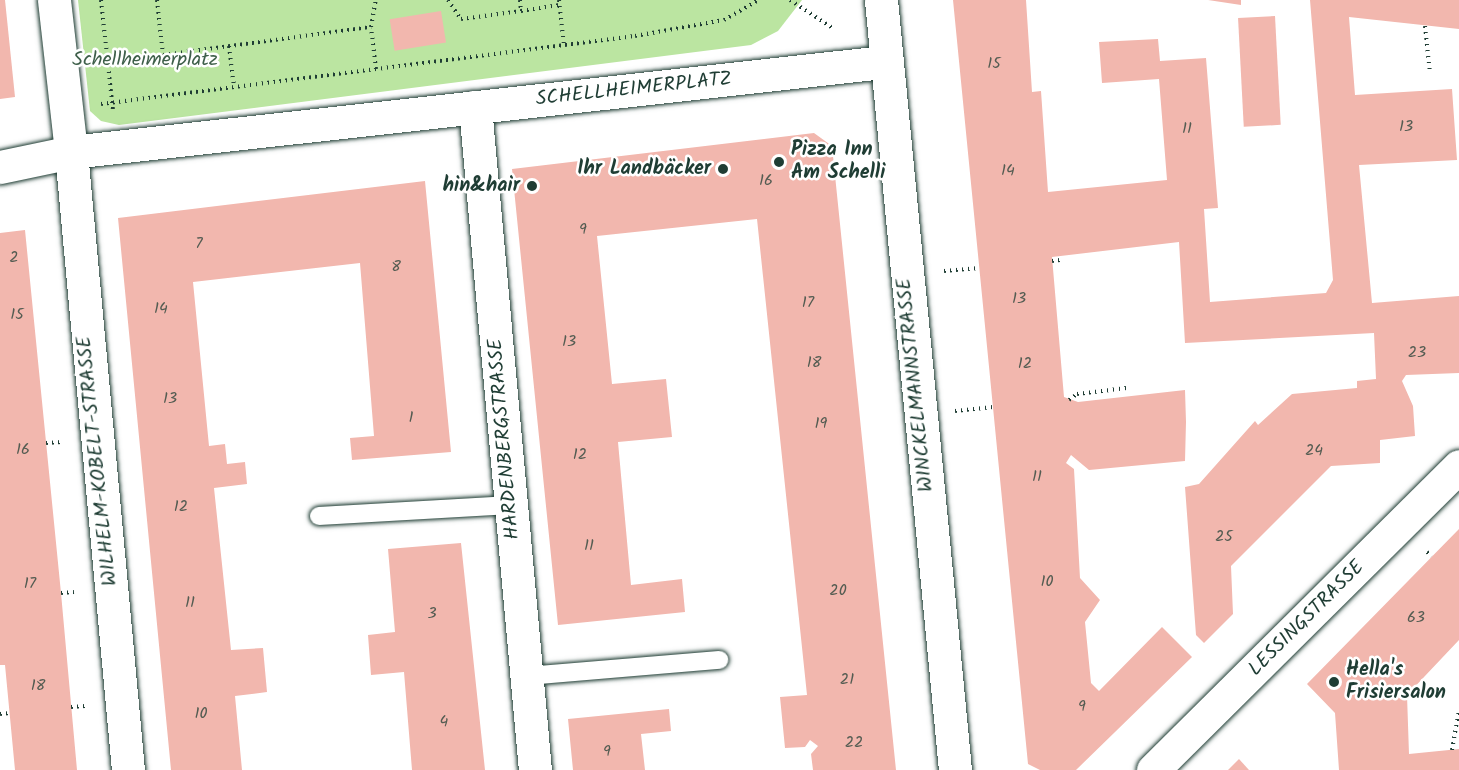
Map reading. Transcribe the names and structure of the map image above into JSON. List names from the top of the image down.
{
  "streets": {
    "street": [
      "SCHELLHEIMERPLATZ",
      "WINCKELMANNSTRASSE",
      "HARDENBERGSTRASSE",
      "WILHELM-KOBELT-STRASSE",
      "LESSINGSTRASSE"
    ]
  },
  "crossings": [
    ["SCHELLHEIMERPLATZ", "WINCKELMANNSTRASSE"],
    ["SCHELLHEIMERPLATZ", "HARDENBERGSTRASSE"],
    ["SCHELLHEIMERPLATZ", "WILHELM-KOBELT-STRASSE"]
  ],
  "parks": ["Schellheimerplatz"],
  "places": [
    "Pizza Inn Am Schelli",
    "Ihr Landbäcker",
    "hin&hair",
    "Hella's Frisiersalon"
  ],
  "house_numbers": [
    "15",
    "13",
    "11",
    "14",
    "16",
    "9",
    "7",
    "2",
    "8",
    "13",
    "17",
    "14",
    "15",
    "13",
    "23",
    "18",
    "12",
    "13",
    "1",
    "19",
    "16",
    "24",
    "12",
    "11",
    "12",
    "25",
    "11",
    "10",
    "17",
    "20",
    "11",
    "3",
    "63",
    "21",
    "18",
    "9",
    "10",
    "4",
    "22",
    "9"
  ]
}
